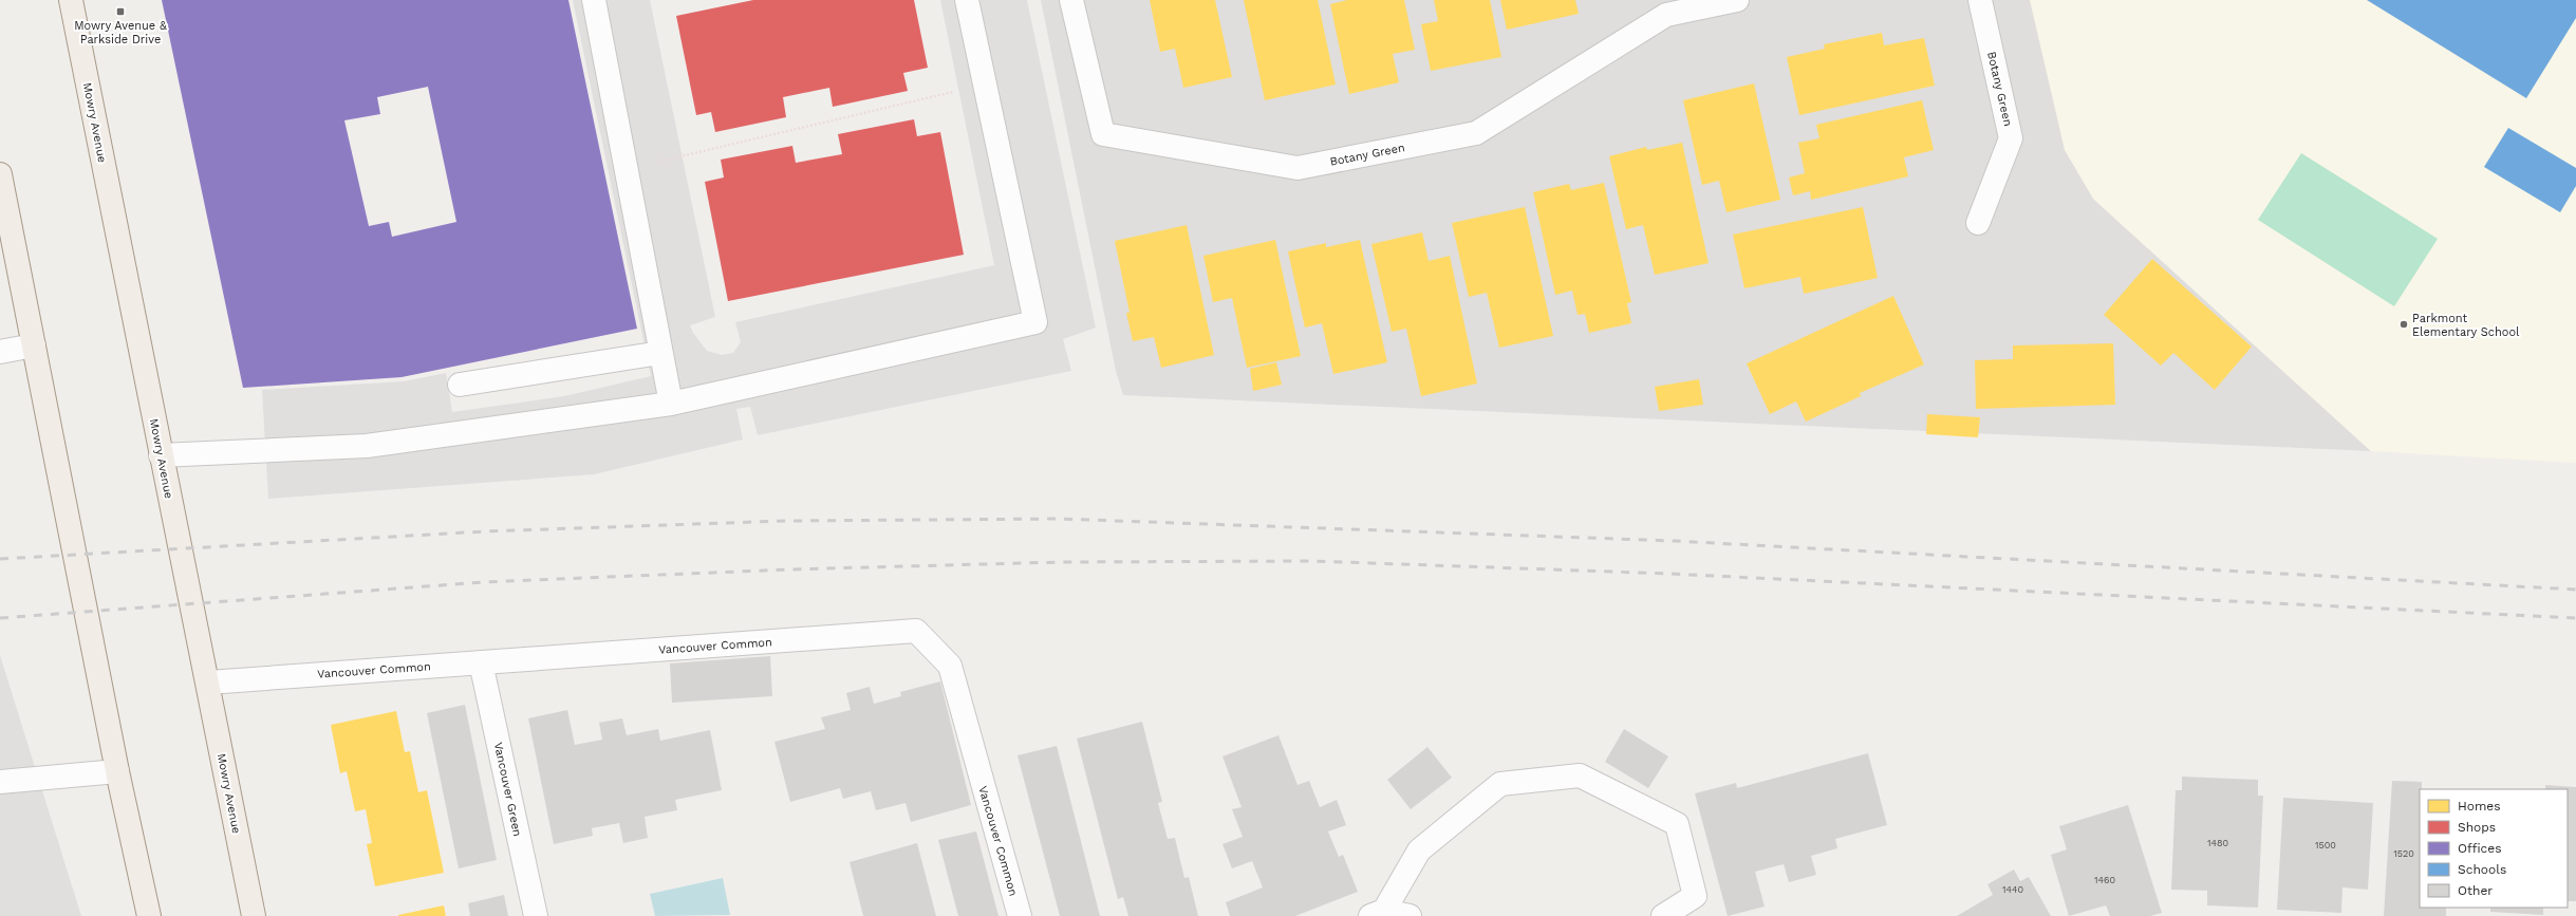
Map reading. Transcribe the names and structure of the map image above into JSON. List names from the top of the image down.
{
  "streets": {
    "main road": ["Mowry Avenue"],
    "street": ["Botany Green", "Vancouver Common", "Vancouver Green"]
  },
  "crossings": [
    ["Mowry Avenue", "Vancouver Common"],
    ["Vancouver Common", "Vancouver Green"]
  ],
  "places": {
    "transit": ["Mowry Avenue & Parkside Drive"],
    "other": ["Parkmont Elementary School"]
  },
  "house_numbers": [
    "1480",
    "1500",
    "1520",
    "1460",
    "1440"
  ],
  "legend": [
    "Homes",
    "Shops",
    "Offices",
    "Schools",
    "Other"
  ]
}
